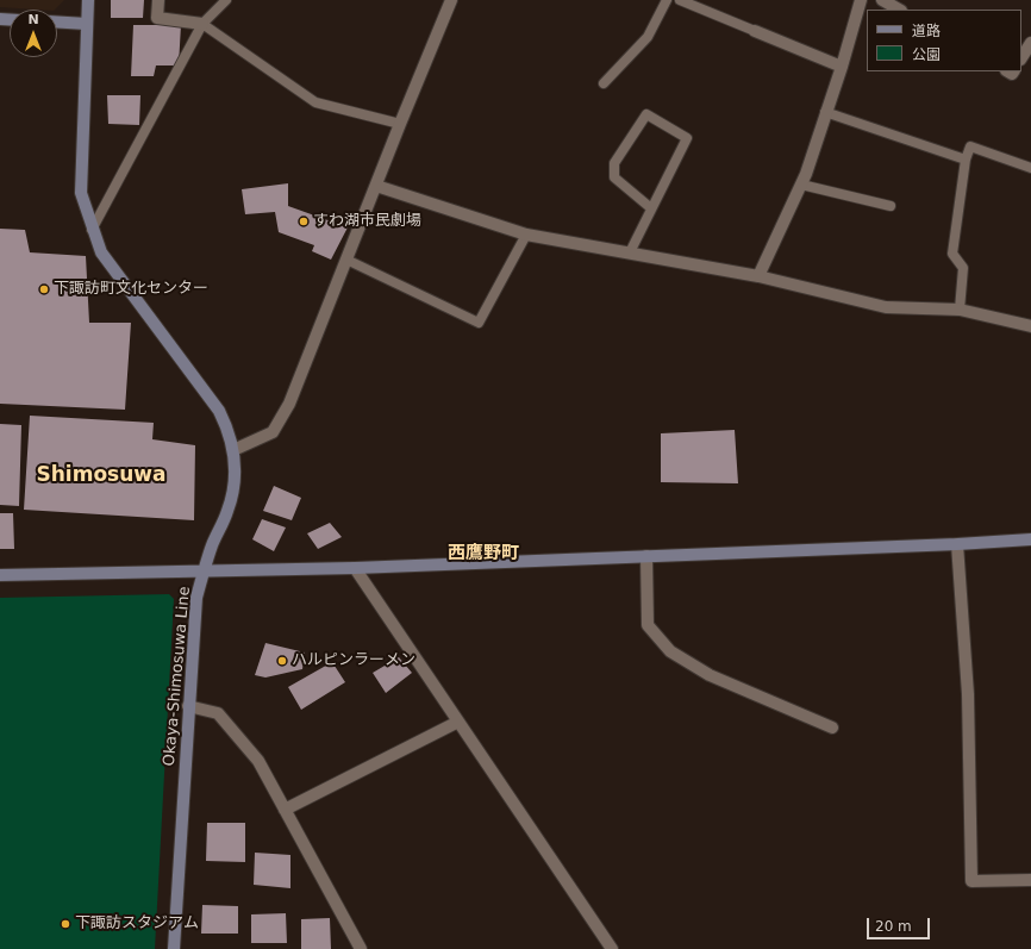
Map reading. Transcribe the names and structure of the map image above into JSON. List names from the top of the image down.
{
  "streets": {
    "street": ["Okaya-Shimosuwa Line"]
  },
  "districts": ["Shimosuwa", "西鷹野町"],
  "places": [
    "すわ湖市民劇場",
    "下諏訪町文化センター",
    "ハルピンラーメン",
    "下諏訪スタジアム"
  ],
  "legend": ["道路", "公園"],
  "scale_bar": "20 m",
  "north": "top"
}
